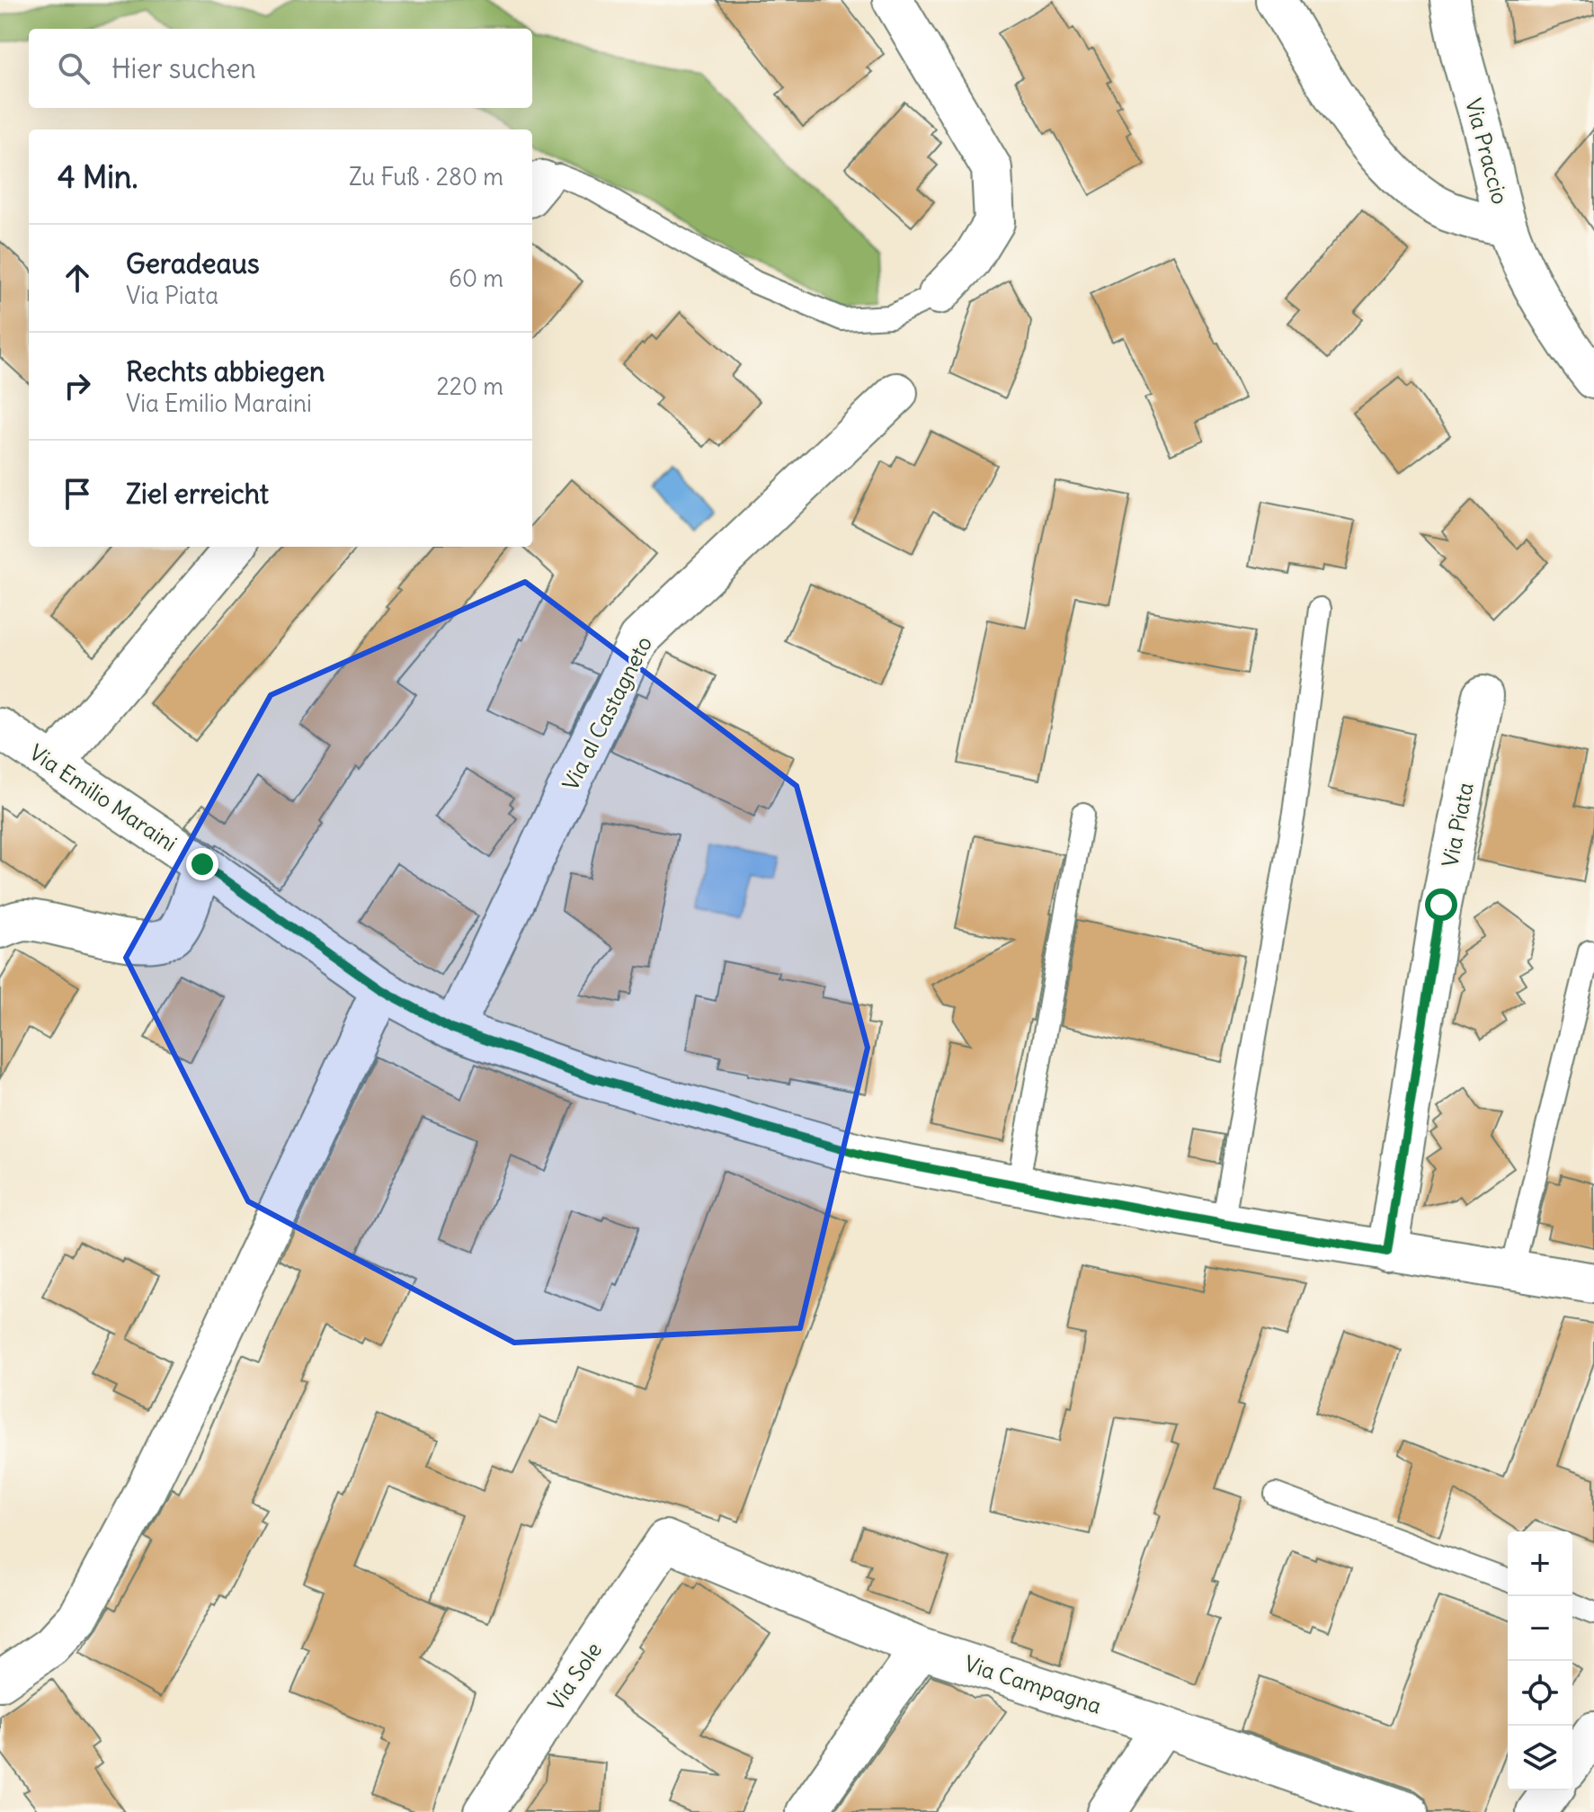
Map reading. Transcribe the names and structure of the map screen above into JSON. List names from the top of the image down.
{
  "streets": {
    "street": [
      "Via Praccio",
      "Via al Castagneto",
      "Via Emilio Maraini",
      "Via Piata",
      "Via Sole",
      "Via Campagna"
    ]
  },
  "crossings": [
    ["Via al Castagneto", "Via Emilio Maraini"],
    ["Via Emilio Maraini", "Via Piata"],
    ["Via Sole", "Via Campagna"]
  ],
  "page": {
    "search": "Hier suchen",
    "heading": ["4 Min.", "Zu Fuß · 280 m"],
    "list": [
      ["Geradeaus", "Via Piata", "60 m"],
      ["Rechts abbiegen", "Via Emilio Maraini", "220 m"],
      "Ziel erreicht"
    ],
    "map_buttons": ["+", "−"]
  }
}
